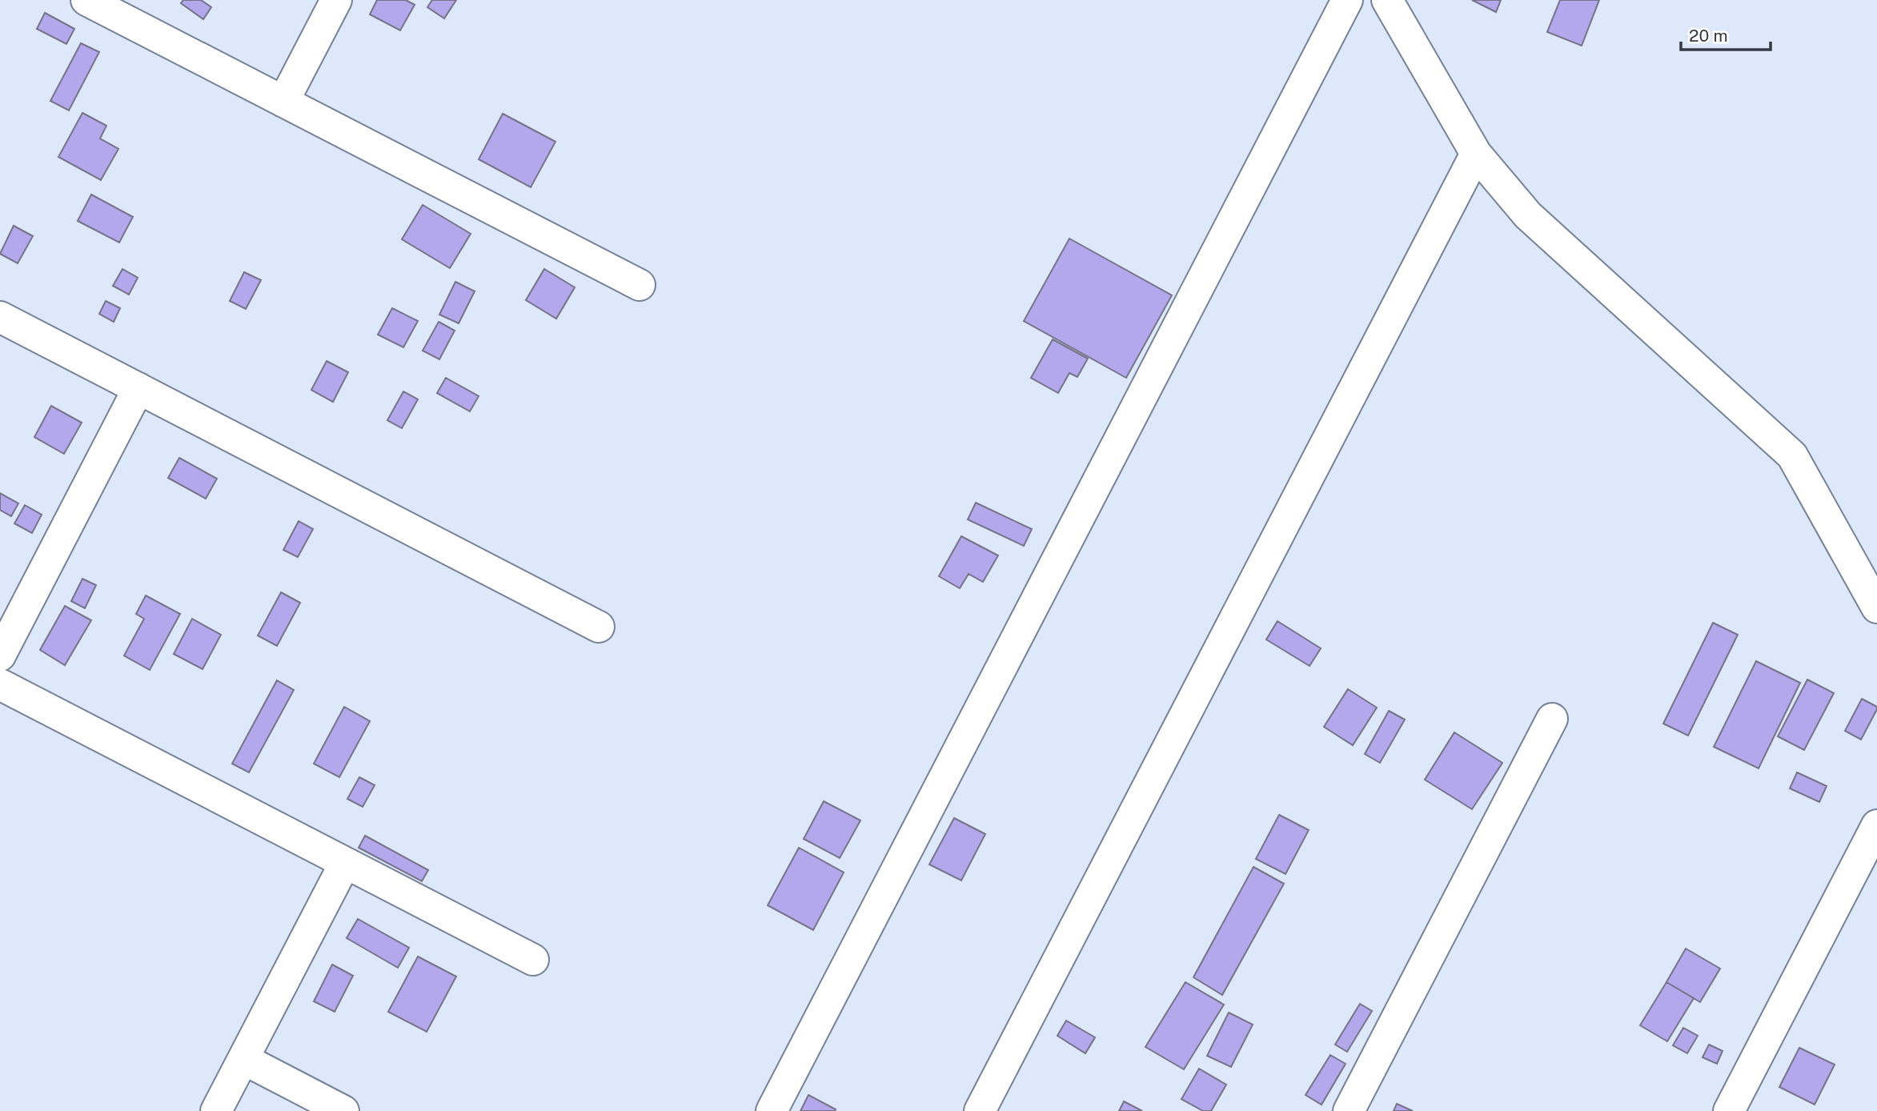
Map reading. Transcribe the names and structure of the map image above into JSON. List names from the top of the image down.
{
  "scale_bar": "20 m"
}
